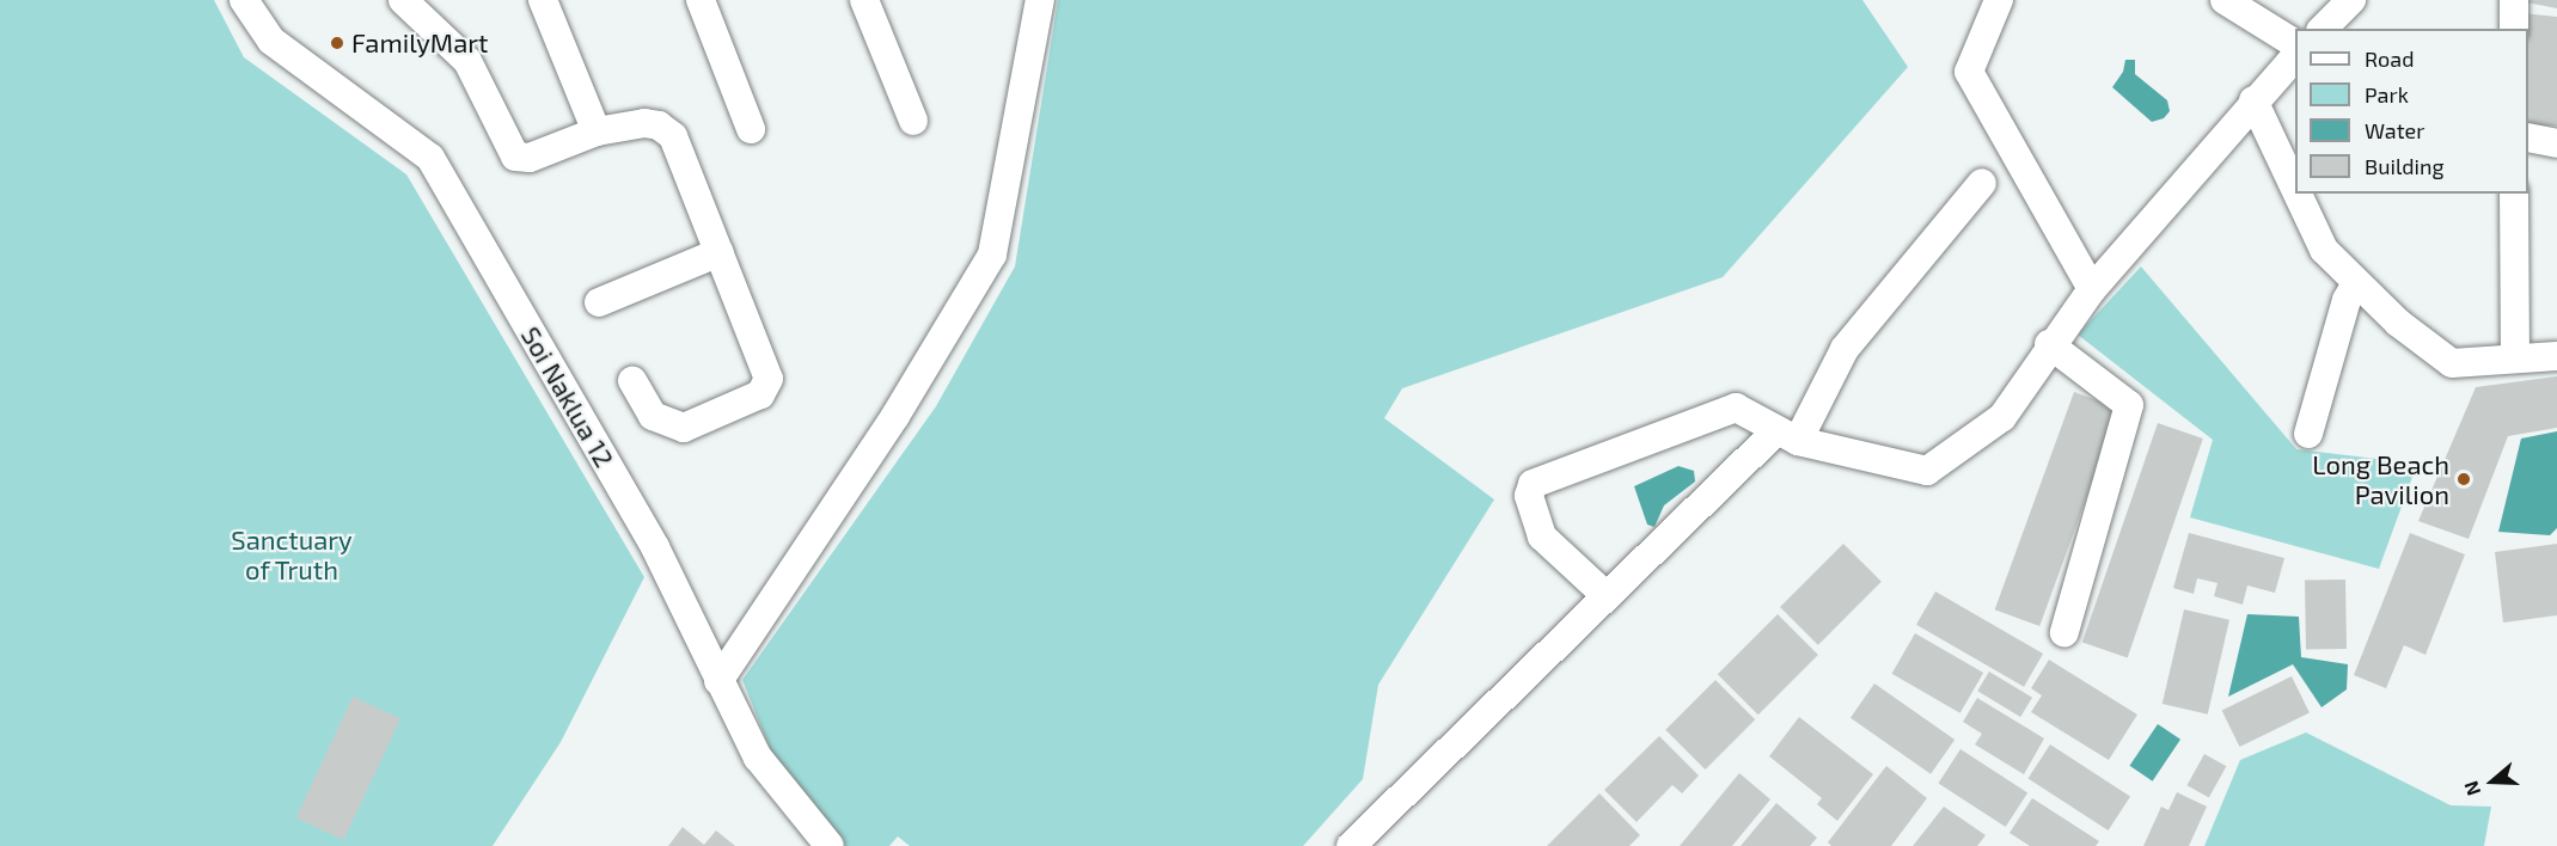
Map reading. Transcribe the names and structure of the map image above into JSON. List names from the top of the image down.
{
  "streets": {
    "street": ["Soi Naklua 12"]
  },
  "parks": ["Sanctuary of Truth"],
  "places": ["FamilyMart", "Long Beach Pavilion"],
  "legend": [
    "Road",
    "Park",
    "Water",
    "Building"
  ],
  "north": "left"
}
